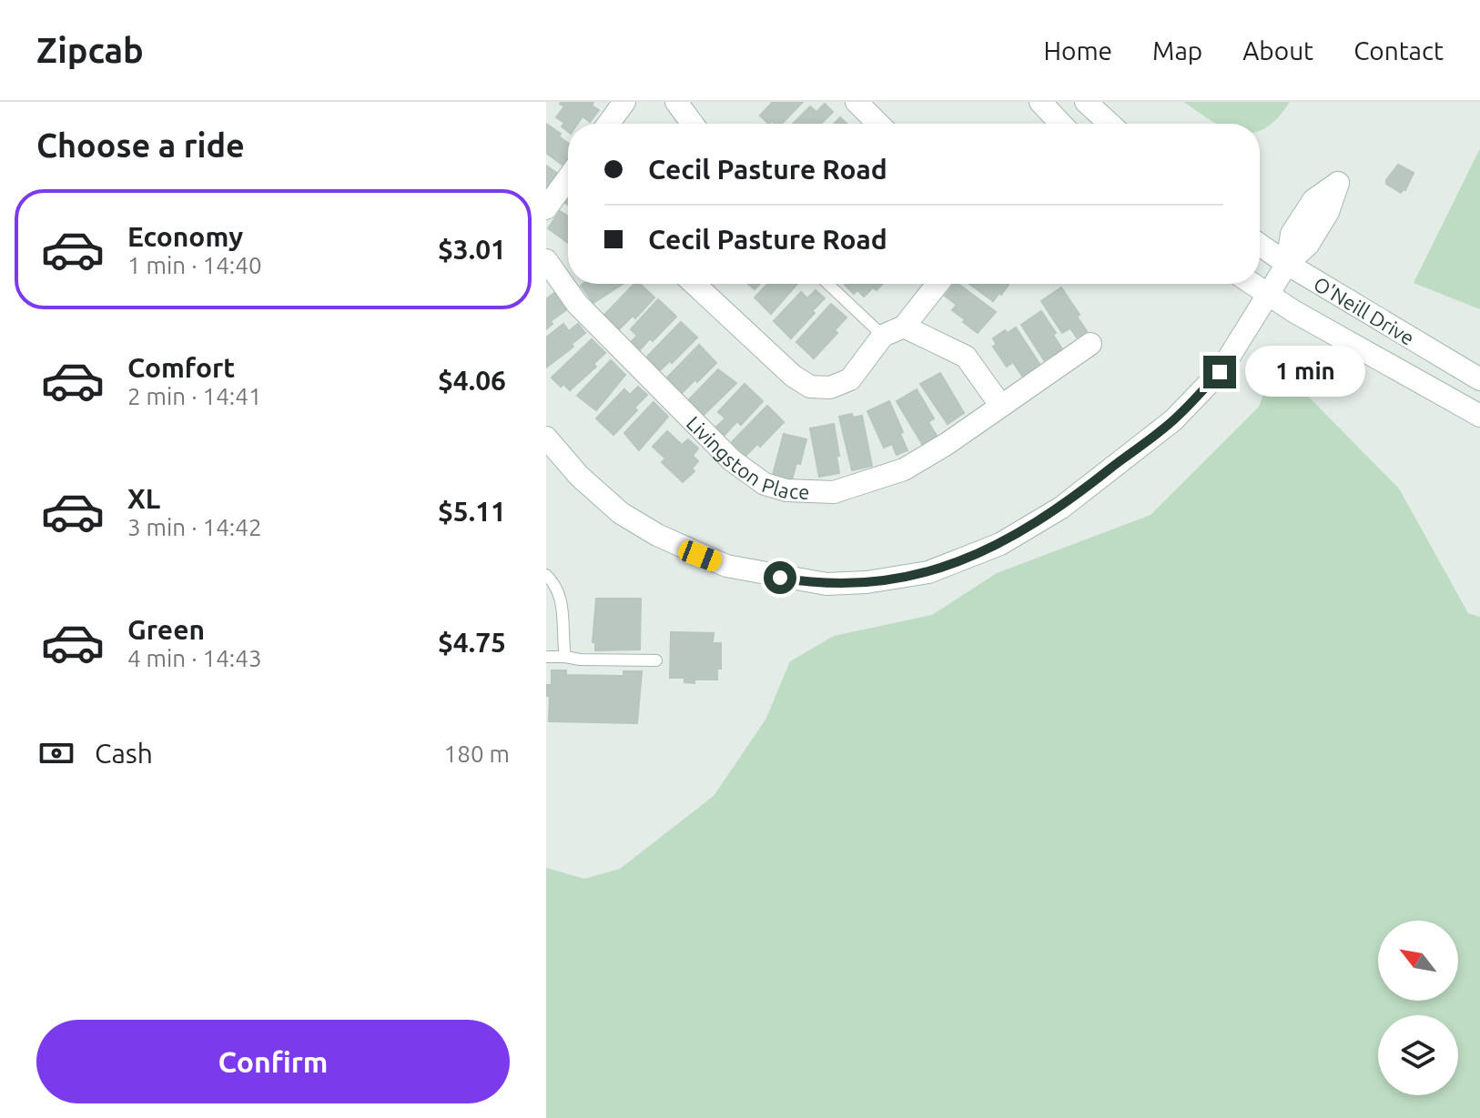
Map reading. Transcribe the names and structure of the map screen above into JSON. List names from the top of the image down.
{
  "streets": {
    "street": ["O'Neill Drive", "Livingston Place"]
  },
  "north": "top left",
  "page": {
    "header": "Zipcab",
    "nav": [
      "Home",
      "Map",
      "About",
      "Contact"
    ],
    "heading": "Choose a ride",
    "banner": ["Cecil Pasture Road", "Cecil Pasture Road"],
    "list": [
      {
        "name": "Economy",
        "note": "1 min · 14:40",
        "value": "$3.01"
      },
      {
        "name": "Comfort",
        "note": "2 min · 14:41",
        "value": "$4.06"
      },
      {
        "name": "XL",
        "note": "3 min · 14:42",
        "value": "$5.11"
      },
      {
        "name": "Green",
        "note": "4 min · 14:43",
        "value": "$4.75"
      }
    ],
    "bubble": "1 min",
    "pay": ["Cash", "180 m"],
    "buttons": "Confirm"
  }
}
